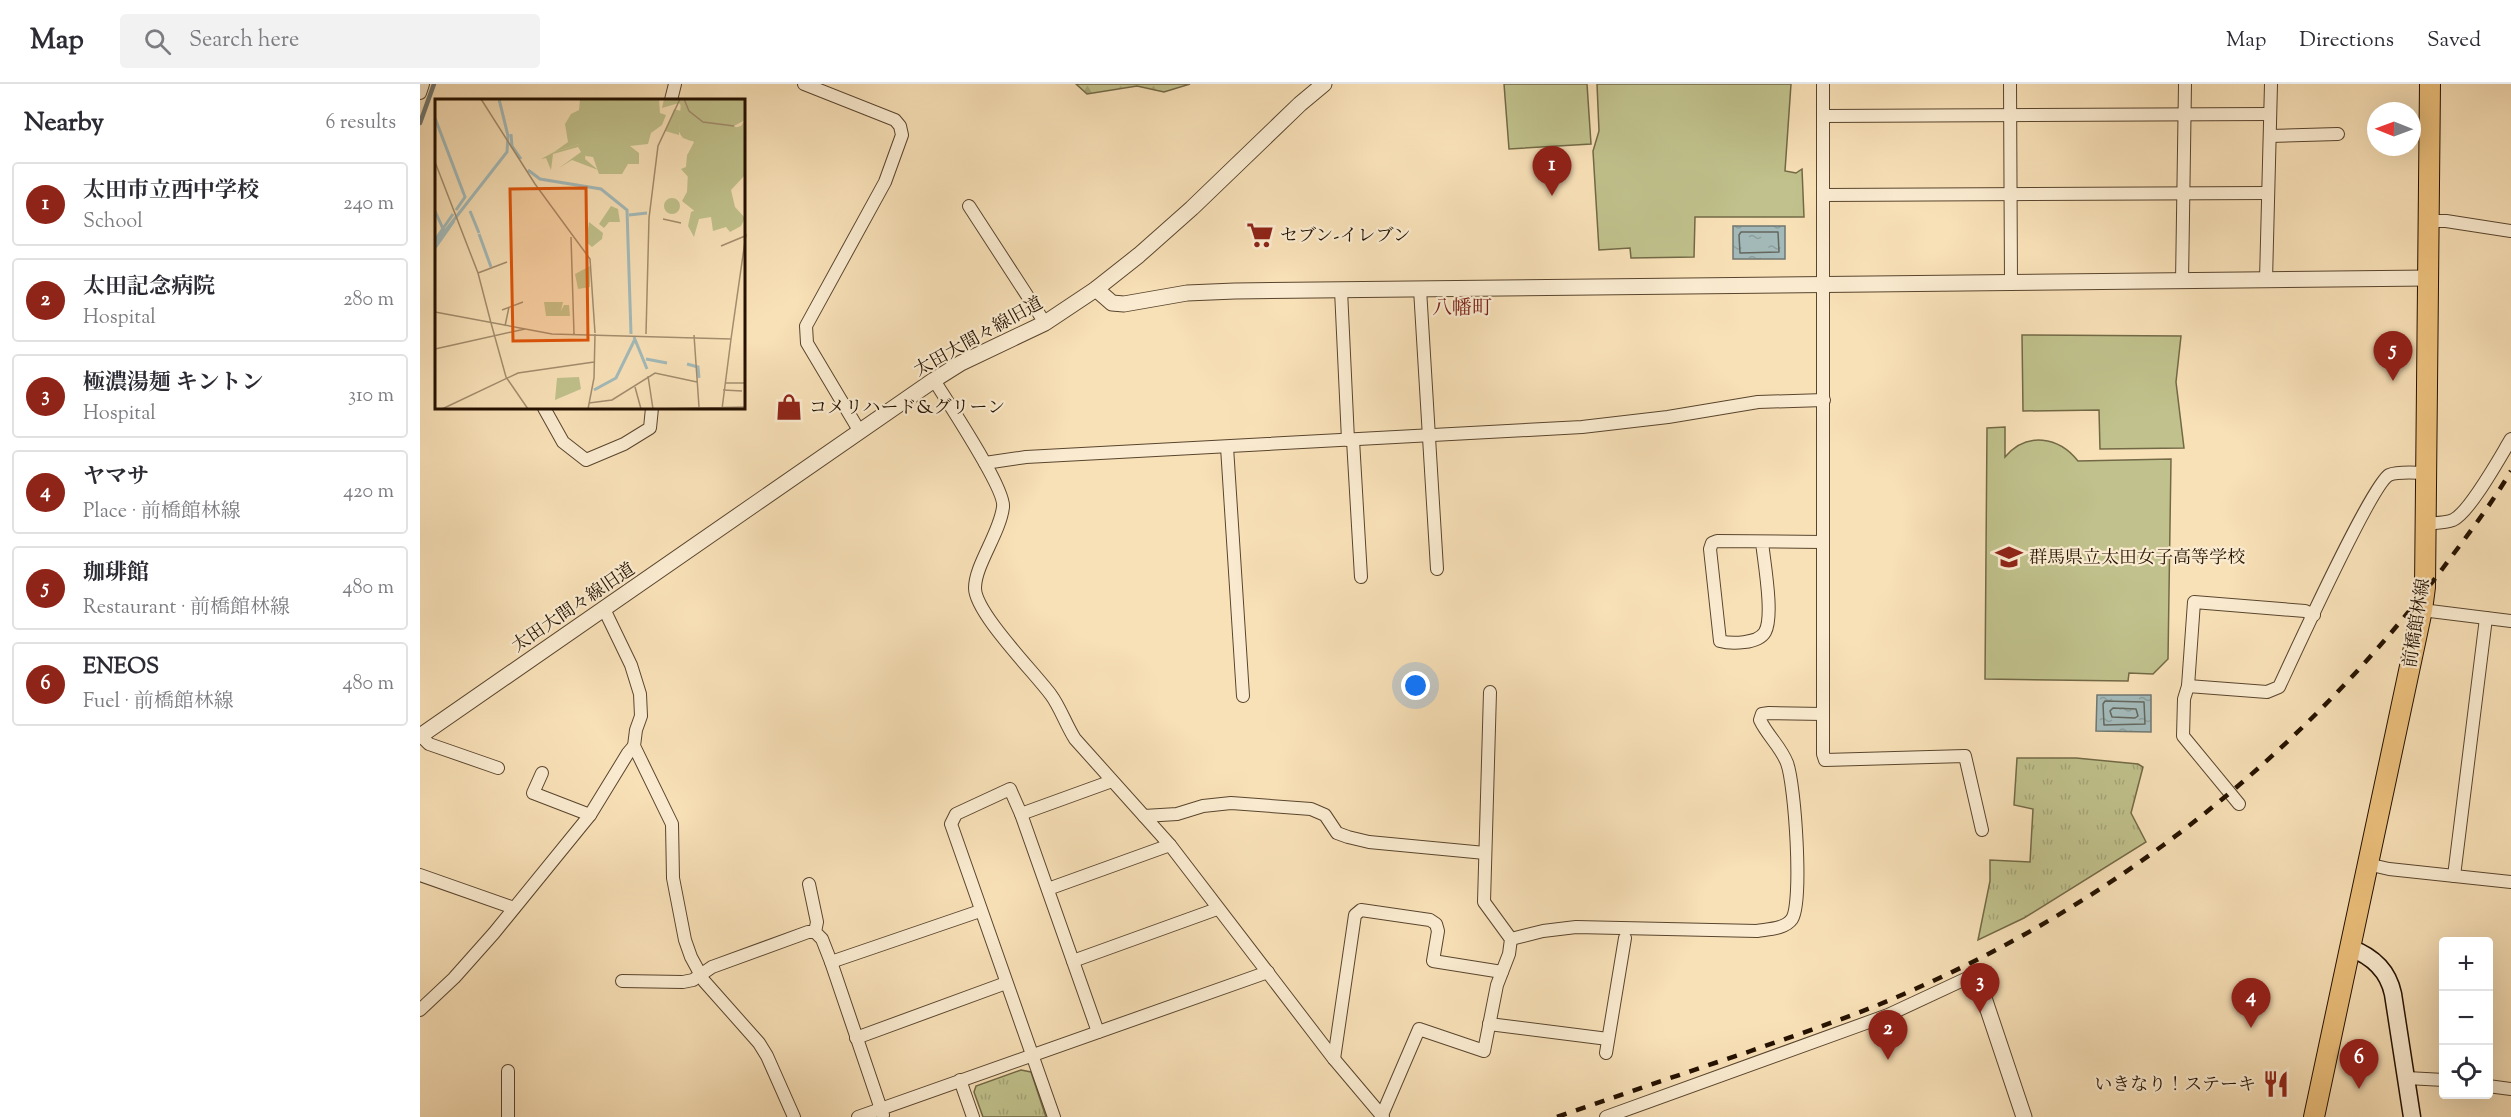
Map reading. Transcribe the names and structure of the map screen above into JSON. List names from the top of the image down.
{
  "streets": {
    "main road": ["前橋館林線"],
    "street": ["太田大間々線旧道"]
  },
  "districts": ["八幡町"],
  "places": {
    "supermarket": ["セブン-イレブン"],
    "shop": ["コメリハード&グリーン"],
    "school or university": ["群馬県立太田女子高等学校"],
    "restaurant": ["いきなり！ステーキ"]
  },
  "north": "left",
  "page": {
    "header": "Map",
    "search": "Search here",
    "nav": ["Map", "Directions", "Saved"],
    "heading": ["Nearby", "6 results"],
    "pins": [
      "1",
      "5",
      "3",
      "4",
      "2",
      "6"
    ],
    "list": [
      {
        "mark": "1",
        "name": "太田市立西中学校",
        "note": "School",
        "value": "240 m"
      },
      {
        "mark": "2",
        "name": "太田記念病院",
        "note": "Hospital",
        "value": "280 m"
      },
      {
        "mark": "3",
        "name": "極濃湯麺 キントン",
        "note": "Hospital",
        "value": "310 m"
      },
      {
        "mark": "4",
        "name": "ヤマサ",
        "note": "Place · 前橋館林線",
        "value": "420 m"
      },
      {
        "mark": "5",
        "name": "珈琲館",
        "note": "Restaurant · 前橋館林線",
        "value": "480 m"
      },
      {
        "mark": "6",
        "name": "ENEOS",
        "note": "Fuel · 前橋館林線",
        "value": "480 m"
      }
    ],
    "map_buttons": ["+", "−"]
  }
}
